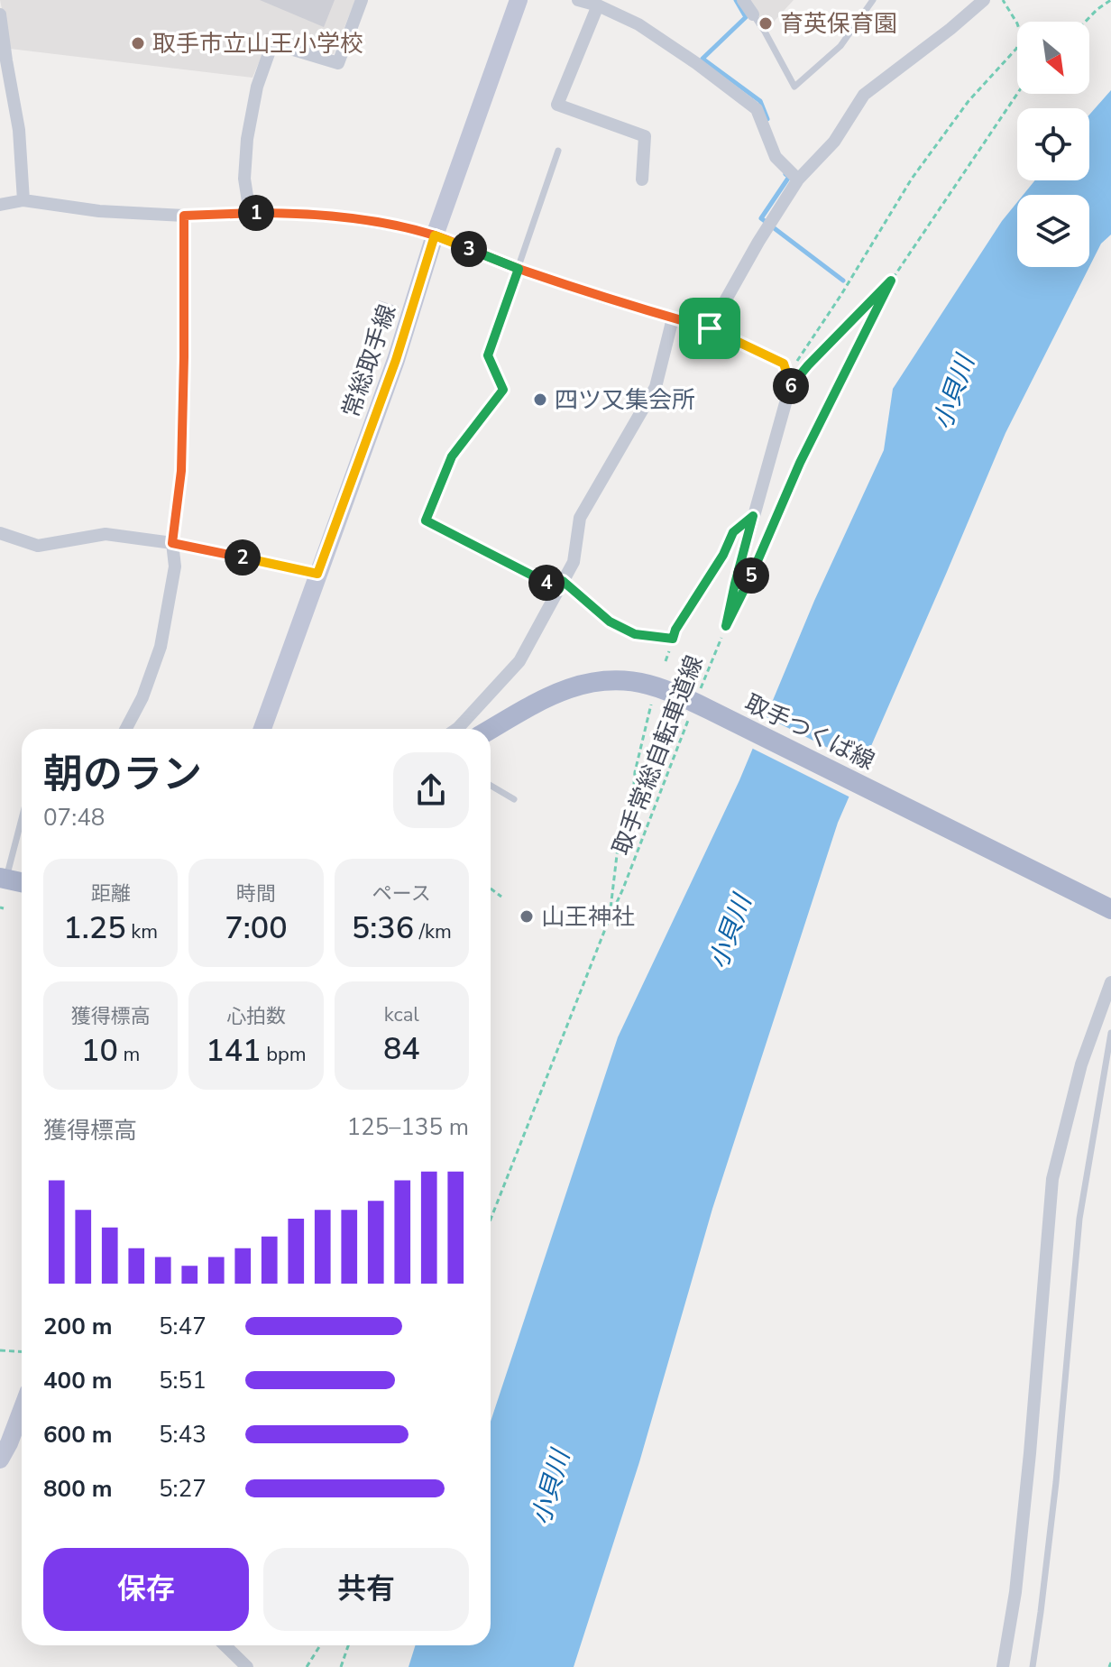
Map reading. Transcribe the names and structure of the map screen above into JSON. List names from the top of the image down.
{
  "streets": {
    "main road": ["常総取手線", "取手つくば線"],
    "path": ["取手常総自転車道線"]
  },
  "crossings": [
    ["取手つくば線", "取手常総自転車道線"]
  ],
  "water": ["小貝川"],
  "places": [
    "育英保育園",
    "取手市立山王小学校",
    "四ツ又集会所",
    "山王神社"
  ],
  "north": "bottom right",
  "page": {
    "pins": [
      "1",
      "3",
      "6",
      "2",
      "5",
      "4"
    ],
    "heading": ["朝のラン", "07:48"],
    "stats": [
      ["距離", "1.25 km"],
      ["時間", "7:00"],
      ["ペース", "5:36 /km"],
      ["獲得標高", "10 m"],
      ["心拍数", "141 bpm"],
      ["kcal", "84"]
    ],
    "chart": ["獲得標高", "125–135 m"],
    "list": [
      {
        "name": "200 m",
        "note": "5:47"
      },
      {
        "name": "400 m",
        "note": "5:51"
      },
      {
        "name": "600 m",
        "note": "5:43"
      },
      {
        "name": "800 m",
        "note": "5:27"
      }
    ],
    "buttons": ["保存", "共有"]
  }
}
